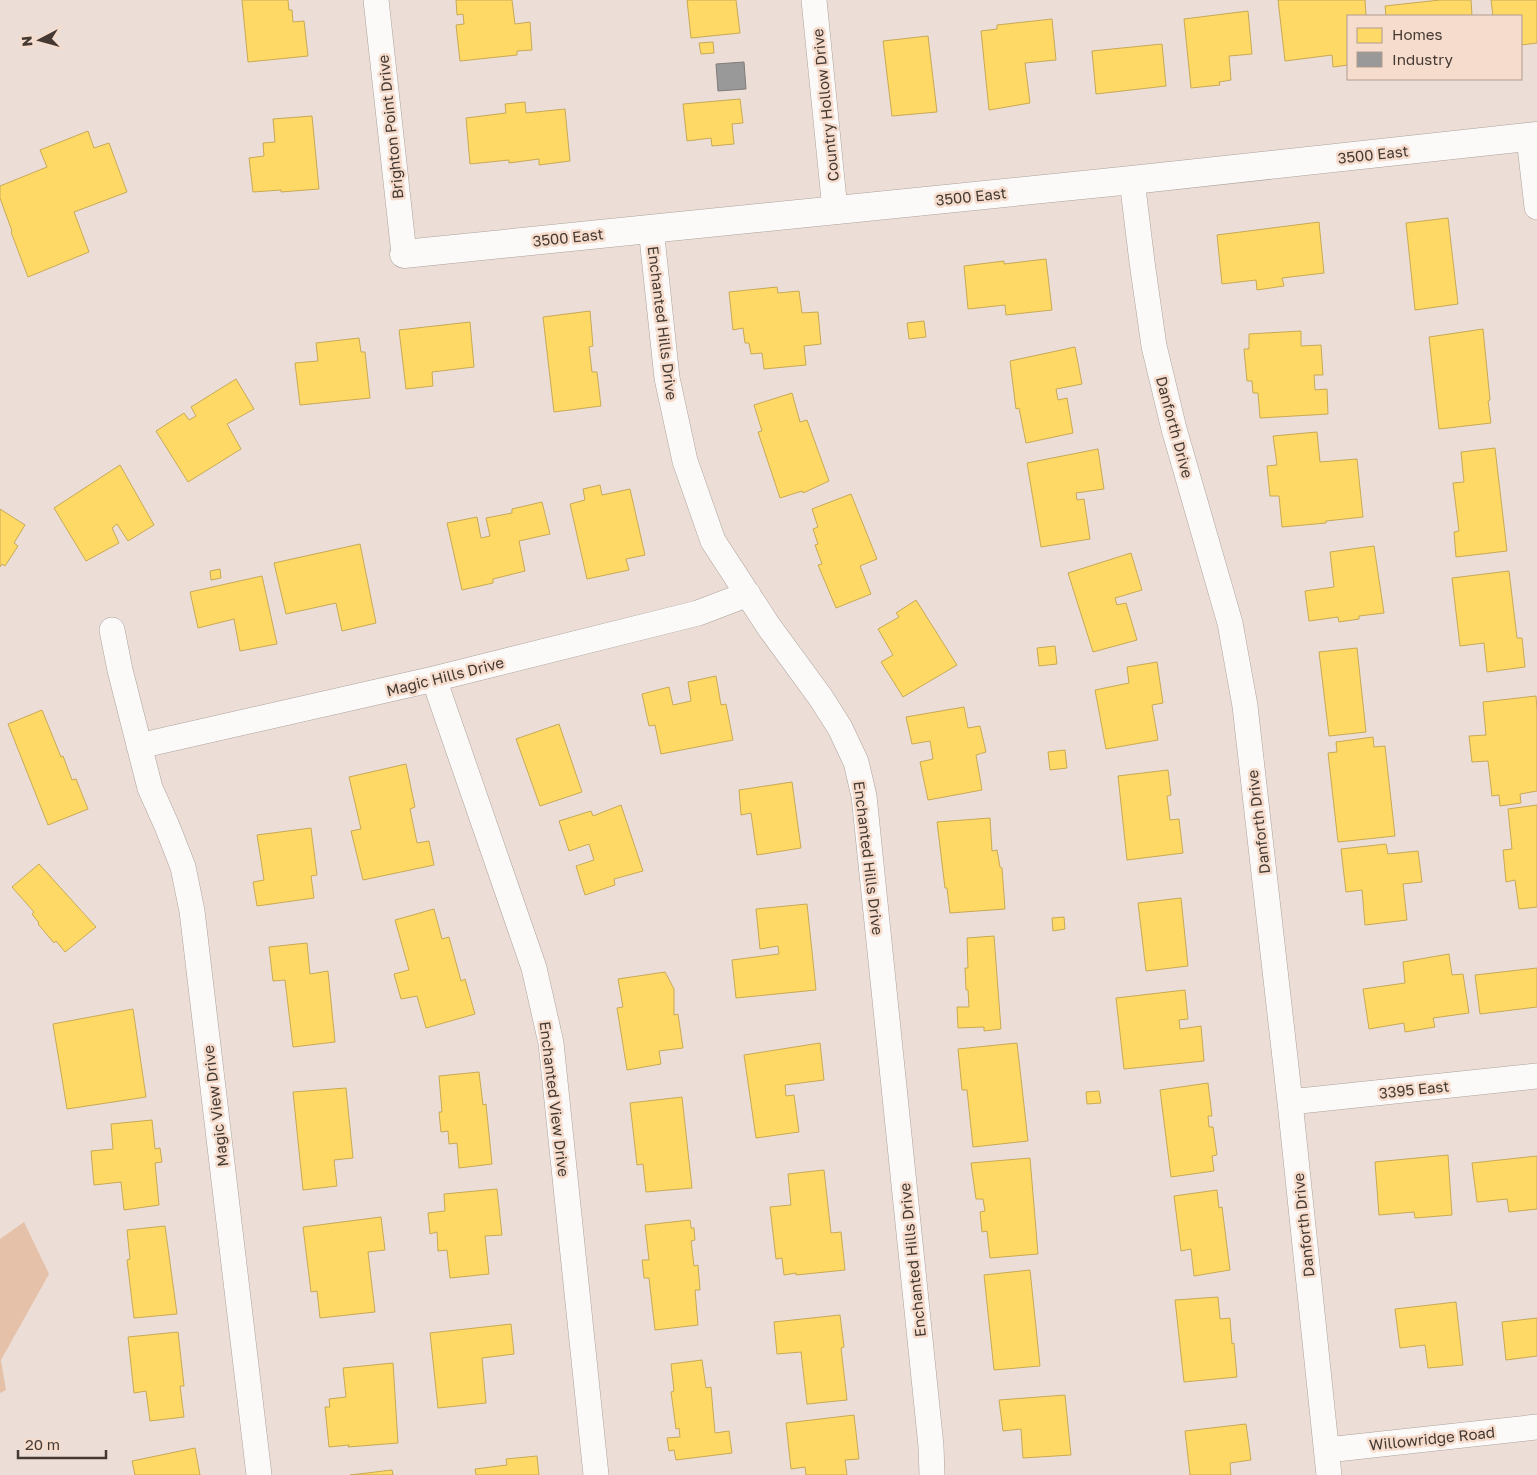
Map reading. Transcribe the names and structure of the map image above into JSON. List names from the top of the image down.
{
  "streets": {
    "street": [
      "Country Hollow Drive",
      "Brighton Point Drive",
      "3500 East",
      "Enchanted Hills Drive",
      "Danforth Drive",
      "Magic Hills Drive",
      "3395 East",
      "Enchanted View Drive",
      "Magic View Drive",
      "Willowridge Road"
    ]
  },
  "crossings": [
    ["Country Hollow Drive", "3500 East"],
    ["Brighton Point Drive", "3500 East"],
    ["3500 East", "Enchanted Hills Drive"],
    ["3500 East", "Danforth Drive"],
    ["Enchanted Hills Drive", "Magic Hills Drive"],
    ["Danforth Drive", "3395 East"],
    ["Danforth Drive", "Willowridge Road"],
    ["Magic Hills Drive", "Enchanted View Drive"],
    ["Magic Hills Drive", "Magic View Drive"]
  ],
  "legend": ["Homes", "Industry"],
  "scale_bar": "20 m",
  "north": "left"
}
